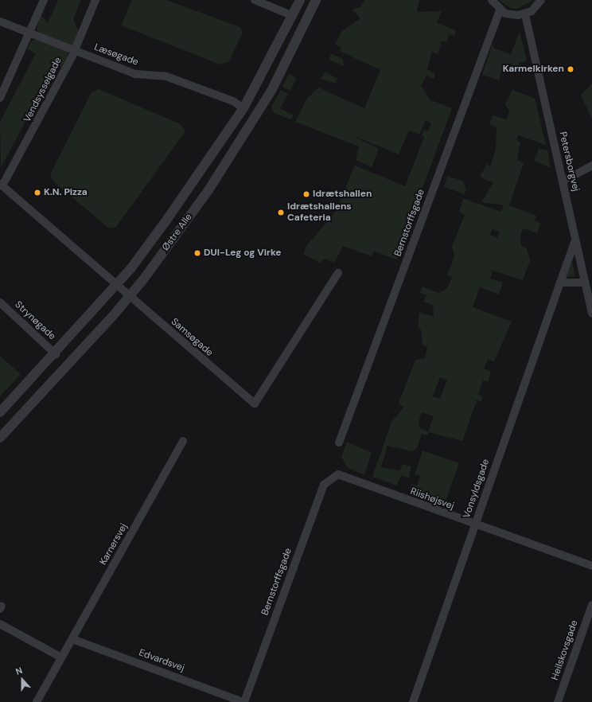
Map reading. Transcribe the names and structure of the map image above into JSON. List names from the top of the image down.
{
  "streets": {
    "street": [
      "Læsøgade",
      "Vendsysselgade",
      "Petersborgvej",
      "Bernstorffsgade",
      "Østre Alle",
      "Strynøgade",
      "Samsøgade",
      "Vonsyldsgade",
      "Riishøjsvej",
      "Karnersvej",
      "Heilskovsgade",
      "Edvardsvej"
    ]
  },
  "crossings": [
    ["Læsøgade", "Vendsysselgade"],
    ["Læsøgade", "Østre Alle"],
    ["Vendsysselgade", "Samsøgade"],
    ["Petersborgvej", "Vonsyldsgade"],
    ["Bernstorffsgade", "Riishøjsvej"],
    ["Bernstorffsgade", "Edvardsvej"],
    ["Østre Alle", "Strynøgade"],
    ["Østre Alle", "Samsøgade"],
    ["Vonsyldsgade", "Riishøjsvej"],
    ["Karnersvej", "Edvardsvej"]
  ],
  "places": [
    "Karmelkirken",
    "K.N. Pizza",
    "Idrætshallen",
    "Idrætshallens Cafeteria",
    "DUI-Leg og Virke"
  ],
  "north": "top"
}
